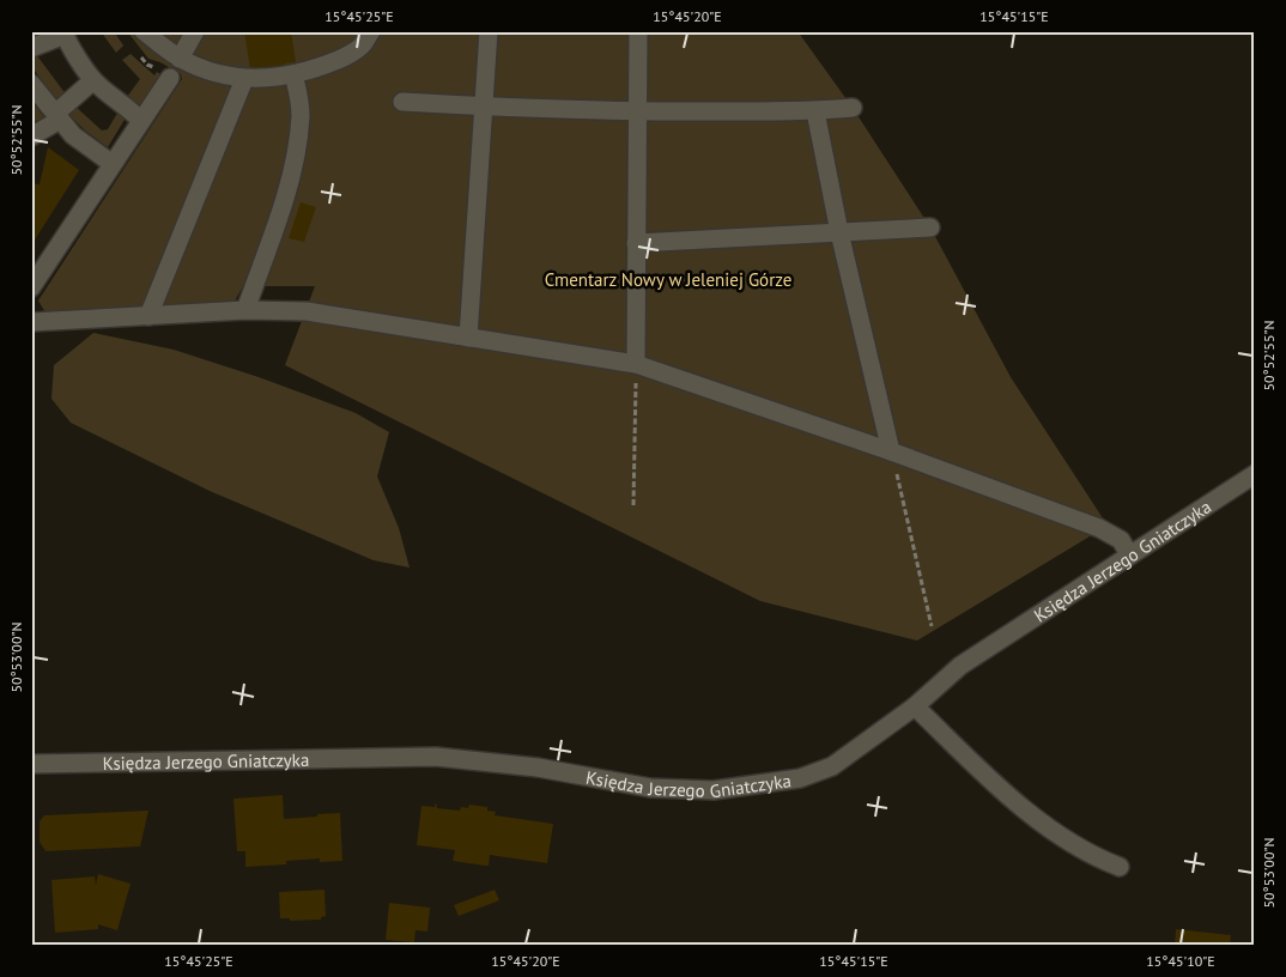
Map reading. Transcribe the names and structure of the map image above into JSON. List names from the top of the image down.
{
  "streets": {
    "street": ["Księdza Jerzego Gniatczyka"]
  },
  "parks": ["Cmentarz Nowy w Jeleniej Górze"],
  "coordinates": [
    "15°45'25\"E",
    "15°45'20\"E",
    "15°45'15\"E",
    "50°52'55\"N",
    "50°53'00\"N",
    "15°45'10\"E"
  ]
}
